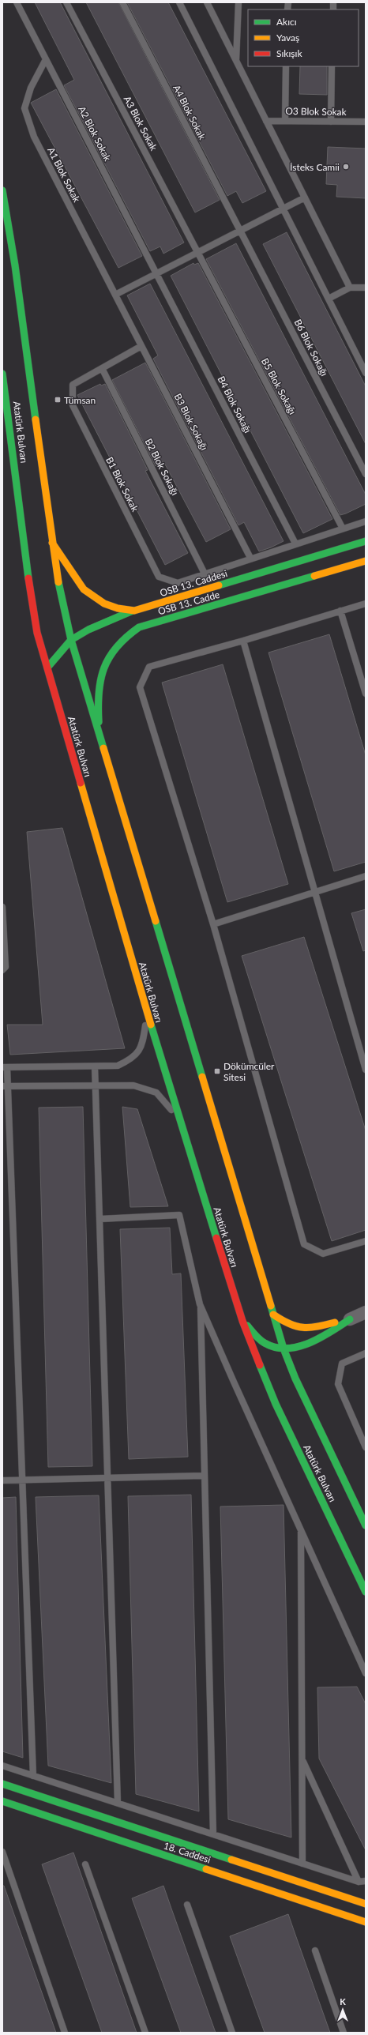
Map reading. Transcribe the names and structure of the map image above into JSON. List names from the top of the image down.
{
  "streets": {
    "main road": [
      "Atatürk Bulvarı",
      "OSB 13. Caddesi",
      "OSB 13. Cadde",
      "18. Caddesi"
    ],
    "lane": [
      "O3 Blok Sokak",
      "A4 Blok Sokak",
      "A3 Blok Sokak",
      "A2 Blok Sokak",
      "A1 Blok Sokak",
      "B6 Blok Sokağı",
      "B5 Blok Sokağı",
      "B4 Blok Sokağı",
      "B3 Blok Sokağı",
      "B2 Blok Sokağı",
      "B1 Blok Sokak"
    ]
  },
  "crossings": [
    ["A4 Blok Sokak", "B6 Blok Sokağı"],
    ["A3 Blok Sokak", "B5 Blok Sokağı"],
    ["A2 Blok Sokak", "A1 Blok Sokak"],
    ["A2 Blok Sokak", "B4 Blok Sokağı"],
    ["A1 Blok Sokak", "B3 Blok Sokağı"],
    ["Atatürk Bulvarı", "OSB 13. Caddesi"],
    ["Atatürk Bulvarı", "OSB 13. Cadde"],
    ["B2 Blok Sokağı", "B1 Blok Sokak"]
  ],
  "places": {
    "other": ["İsteks Camii"],
    "transit": ["Tümsan", "Dökümcüler Sitesi"]
  },
  "legend": ["Akıcı", "Yavaş", "Sıkışık"],
  "north": "top"
}
